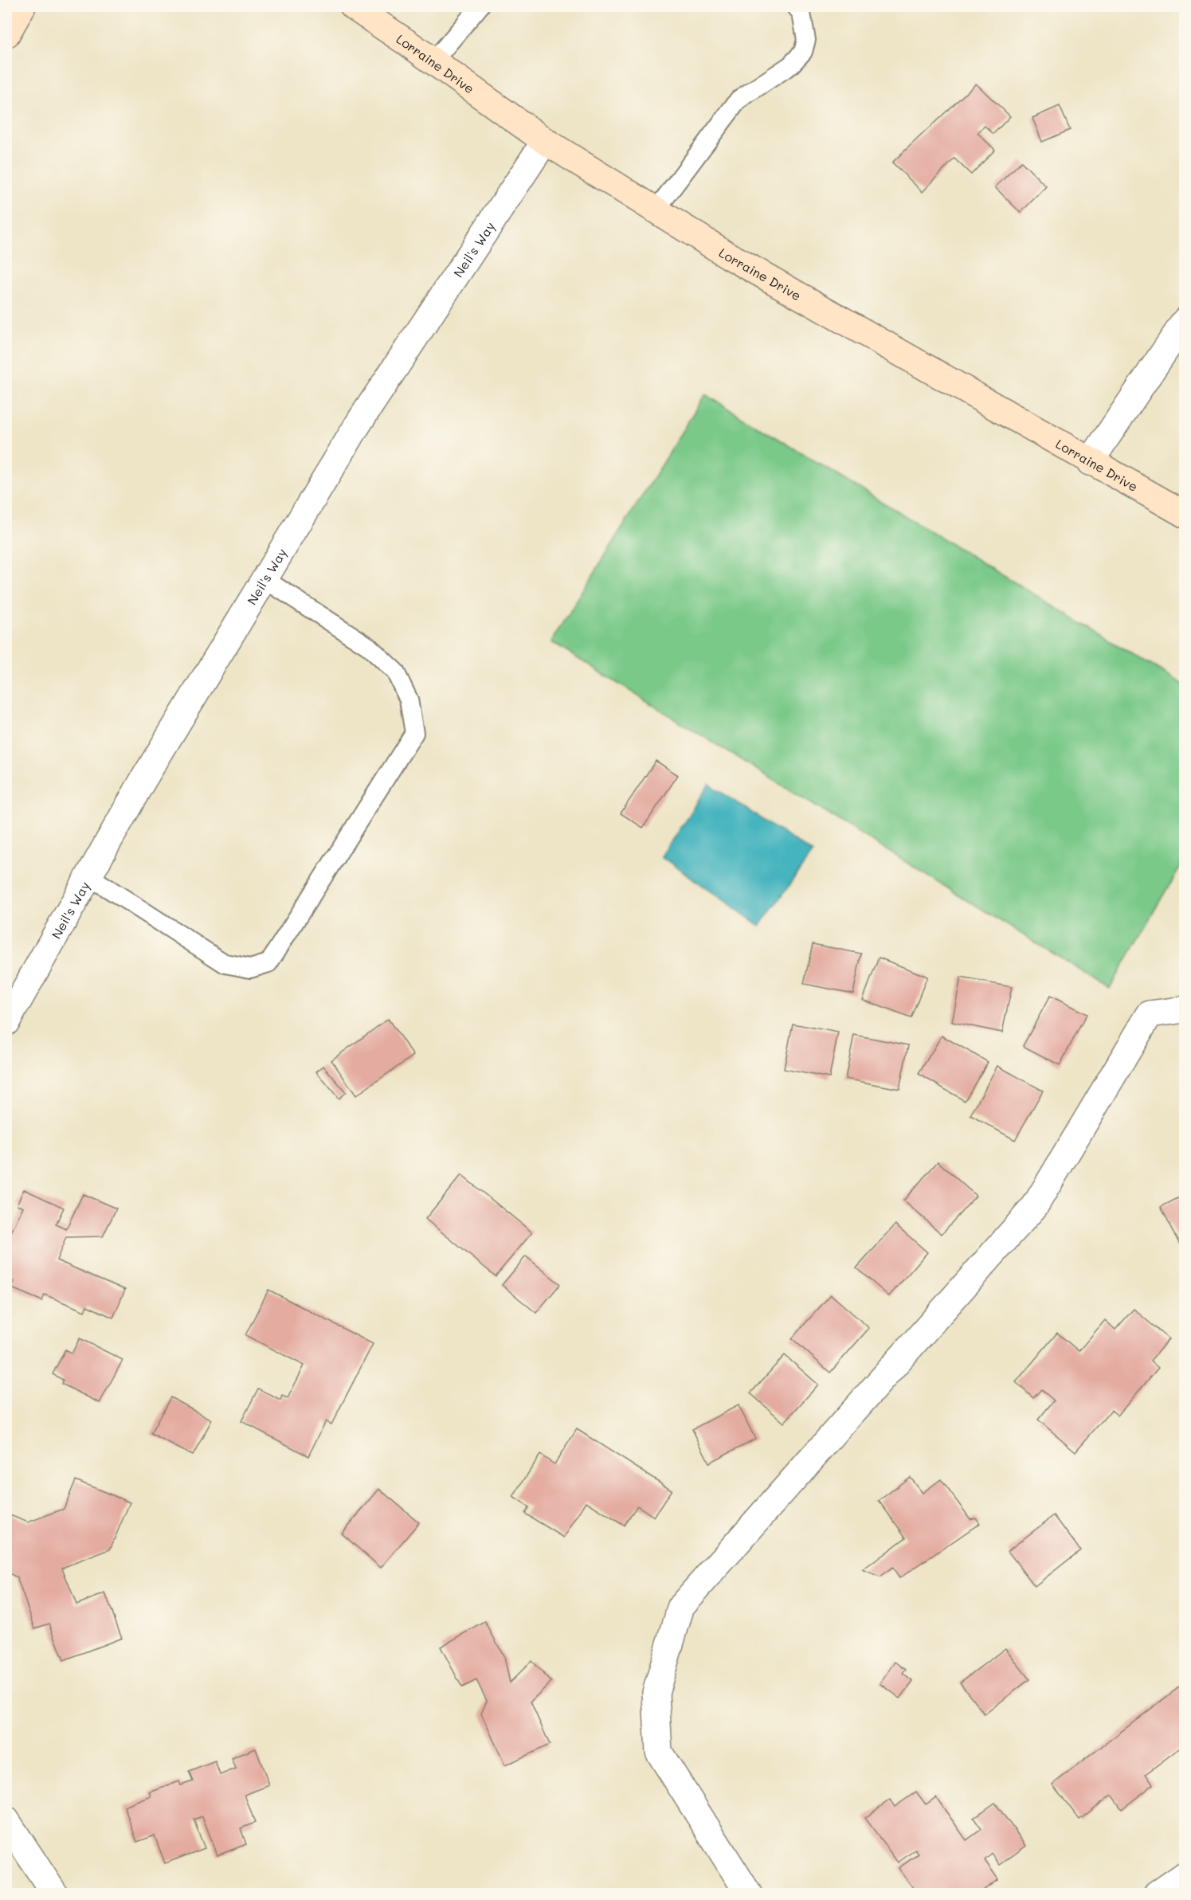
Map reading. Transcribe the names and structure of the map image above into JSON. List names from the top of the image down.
{
  "streets": {
    "street": ["Lorraine Drive", "Neil's Way"]
  },
  "crossings": [
    ["Lorraine Drive", "Neil's Way"]
  ]
}
